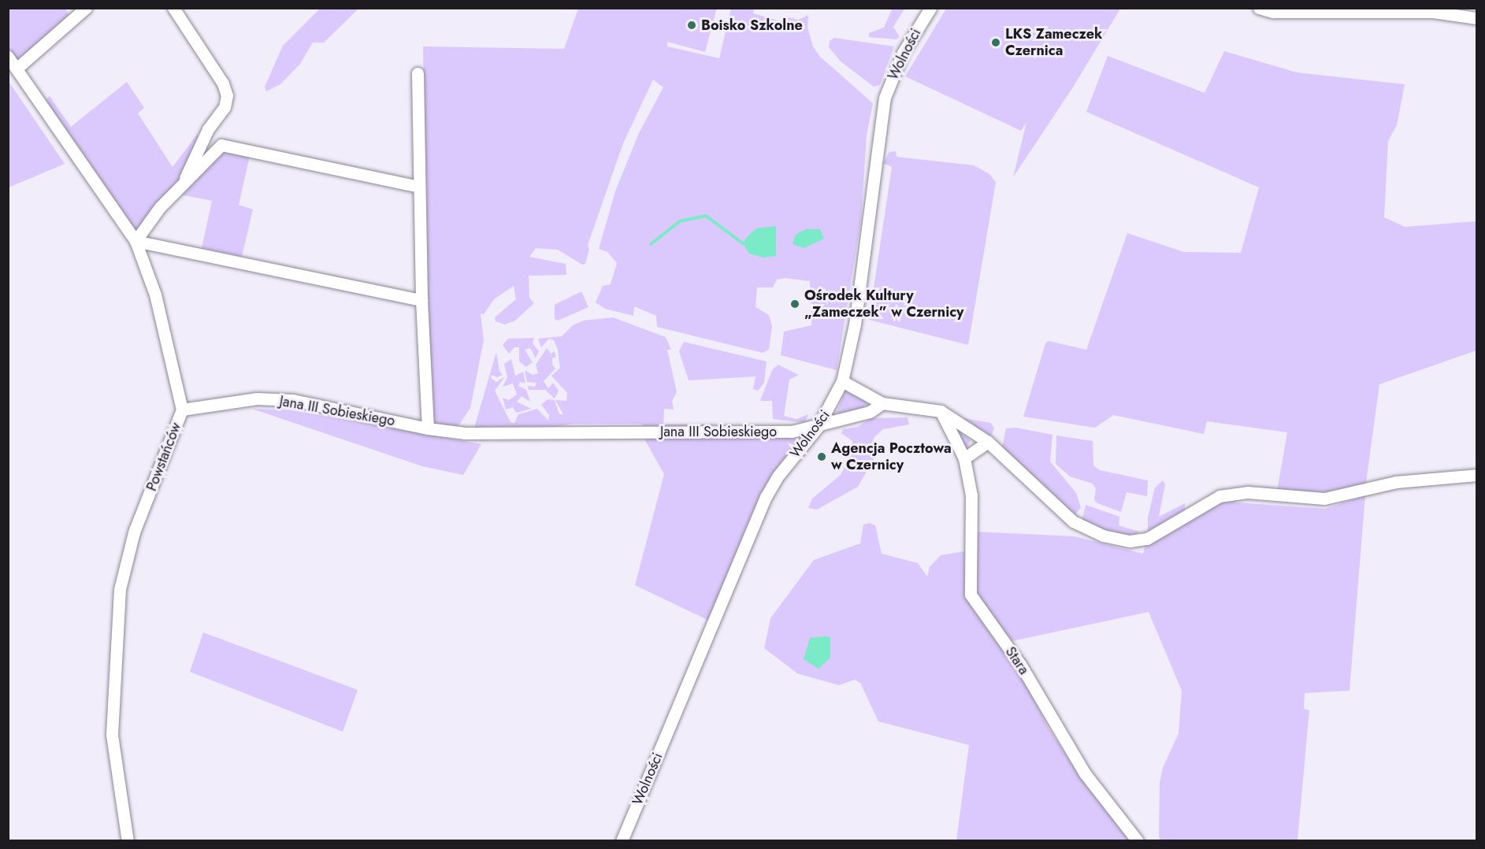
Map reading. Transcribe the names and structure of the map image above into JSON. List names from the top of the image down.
{
  "streets": {
    "street": [
      "Wolności",
      "Jana III Sobieskiego",
      "Powstańców",
      "Stara"
    ]
  },
  "crossings": [
    ["Wolności", "Jana III Sobieskiego"],
    ["Jana III Sobieskiego", "Powstańców"]
  ],
  "places": [
    "Boisko Szkolne",
    "LKS Zameczek Czernica",
    "Ośrodek Kultury „Zameczek” w Czernicy",
    "Agencja Pocztowa w Czernicy"
  ]
}
